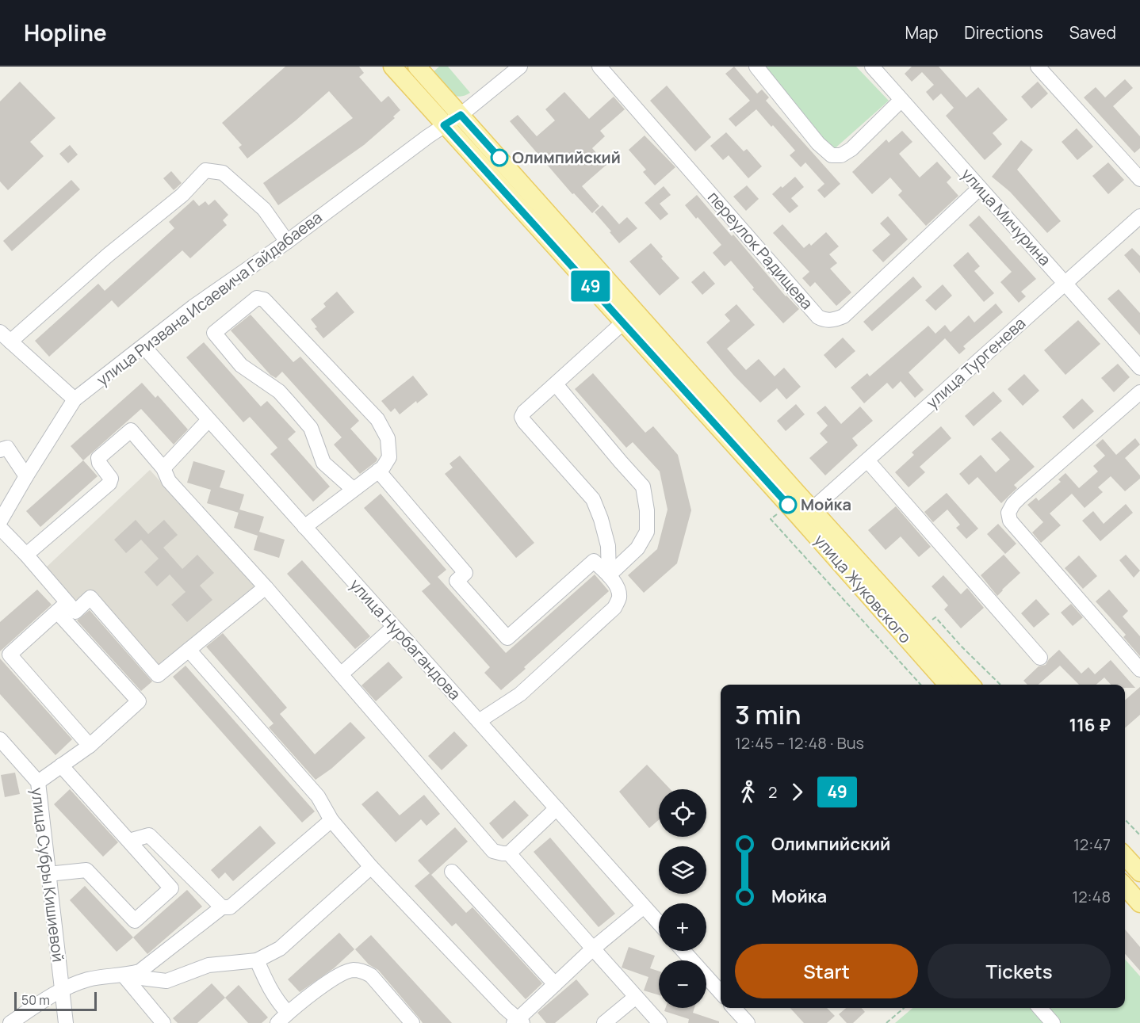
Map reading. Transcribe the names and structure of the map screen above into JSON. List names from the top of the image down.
{
  "streets": {
    "main road": ["улица Жуковского"],
    "street": [
      "улица Мичурина",
      "переулок Радищева",
      "улица Ризвана Исаевича Гайдабаева",
      "улица Тургенева",
      "улица Нурбагандова",
      "улица Субры Кишиевой"
    ]
  },
  "crossings": [
    ["улица Мичурина", "переулок Радищева"],
    ["улица Мичурина", "улица Тургенева"],
    ["улица Ризвана Исаевича Гайдабаева", "улица Жуковского"],
    ["улица Ризвана Исаевича Гайдабаева", "улица Нурбагандова"]
  ],
  "places": ["Олимпийский", "Мойка"],
  "lines": ["bus line 49"],
  "scale_bar": "50 m",
  "page": {
    "header": "Hopline",
    "nav": ["Map", "Directions", "Saved"],
    "on_map": "49",
    "heading": ["3 min", "12:45 – 12:48 · Bus", "116 ₽"],
    "legs": ["2", "49"],
    "map_buttons": ["+", "−"],
    "list": [
      {
        "name": "Олимпийский",
        "value": "12:47"
      },
      {
        "name": "Мойка",
        "value": "12:48"
      }
    ],
    "buttons": ["Start", "Tickets"],
    "scale": "50 m"
  }
}
